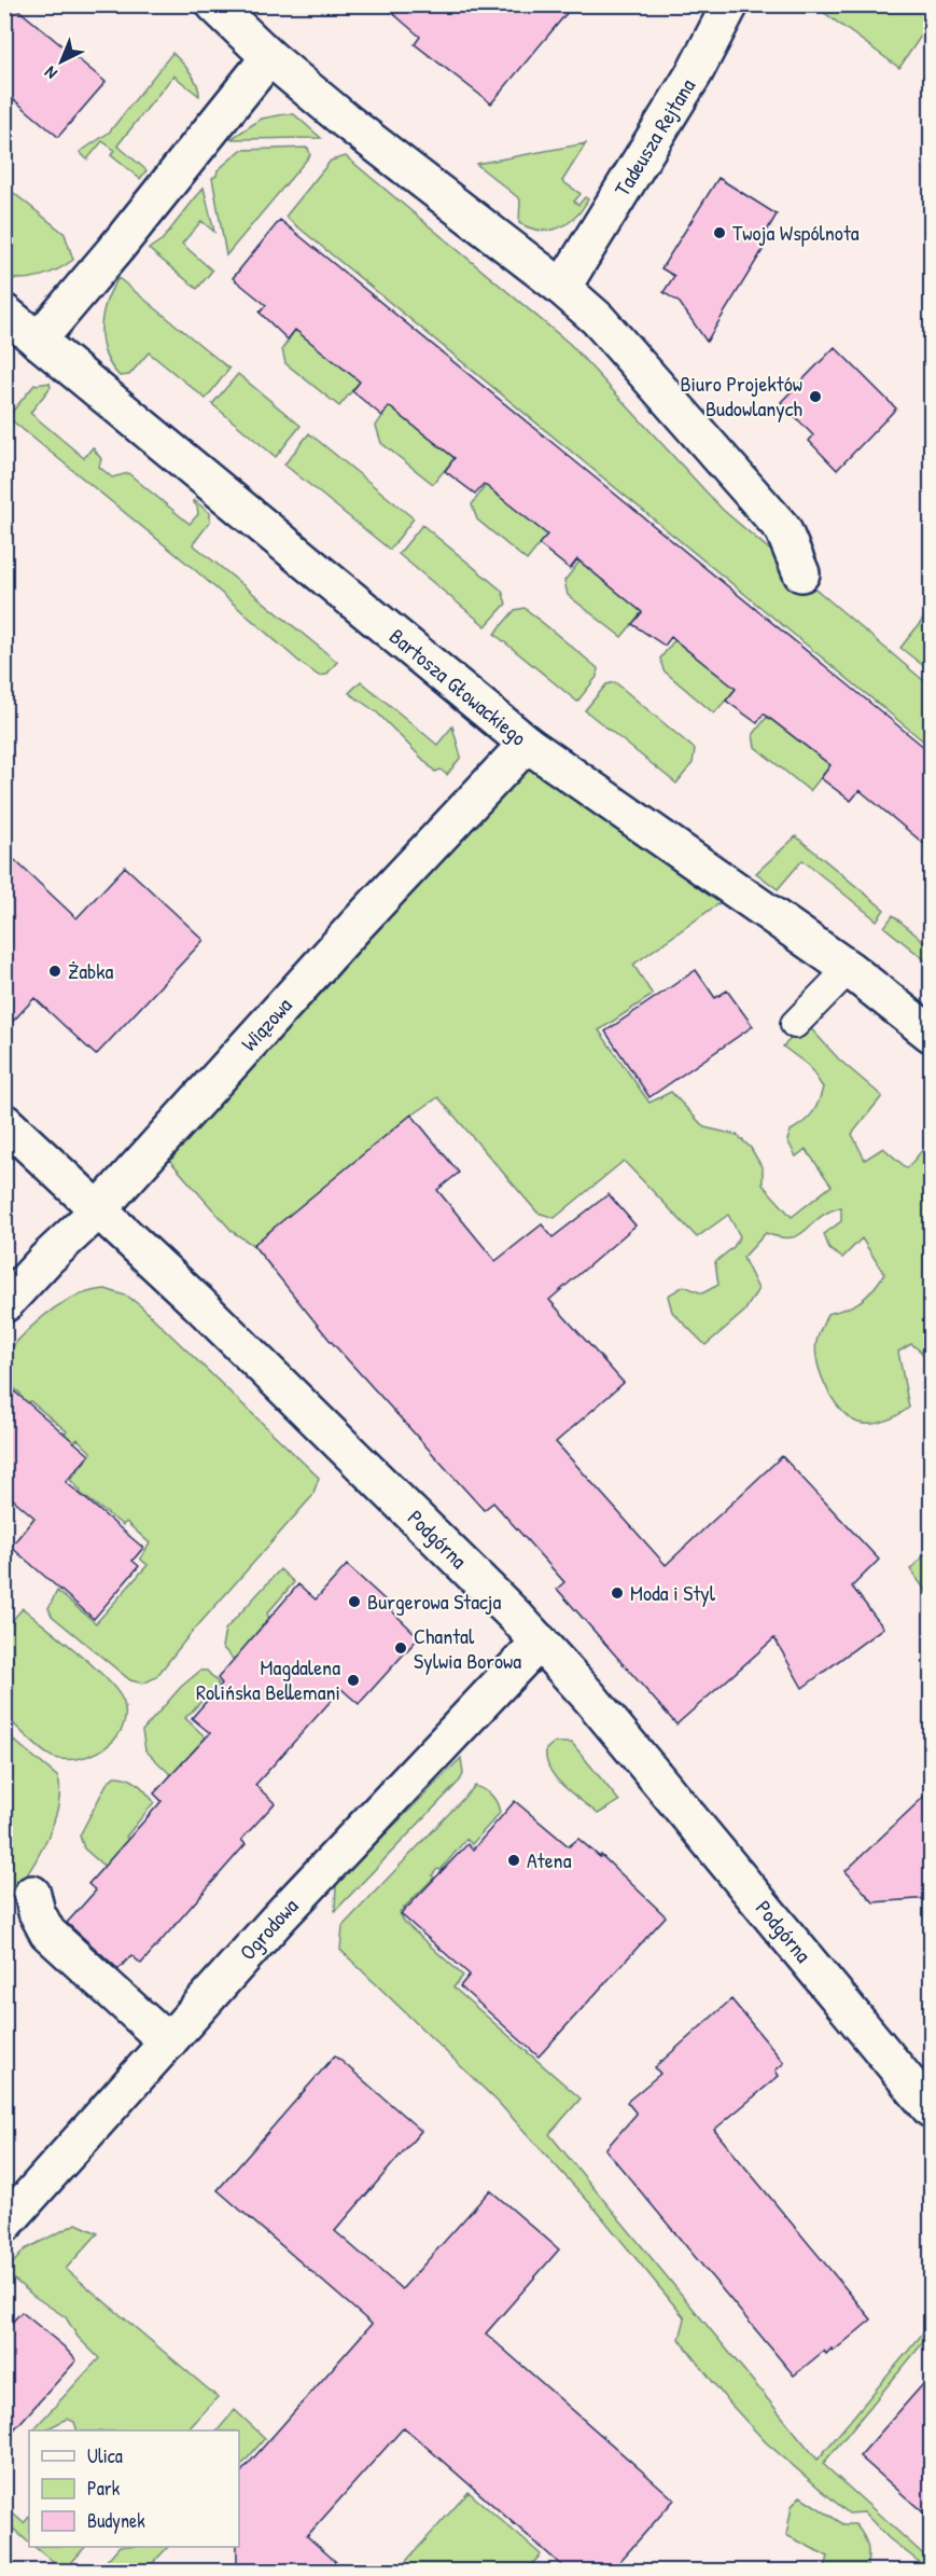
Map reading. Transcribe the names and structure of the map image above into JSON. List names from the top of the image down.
{
  "streets": {
    "street": [
      "Tadeusza Rejtana",
      "Bartosza Głowackiego",
      "Wiązowa",
      "Podgórna",
      "Ogrodowa"
    ]
  },
  "crossings": [
    ["Bartosza Głowackiego", "Wiązowa"],
    ["Wiązowa", "Podgórna"],
    ["Podgórna", "Ogrodowa"]
  ],
  "places": [
    "Twoja Wspólnota",
    "Biuro Projektów Budowlanych",
    "Żabka",
    "Moda i Styl",
    "Burgerowa Stacja",
    "Chantal Sylwia Borowa",
    "Magdalena Rolińska Bellemani",
    "Atena"
  ],
  "legend": ["Ulica", "Park", "Budynek"],
  "north": "bottom left"
}
